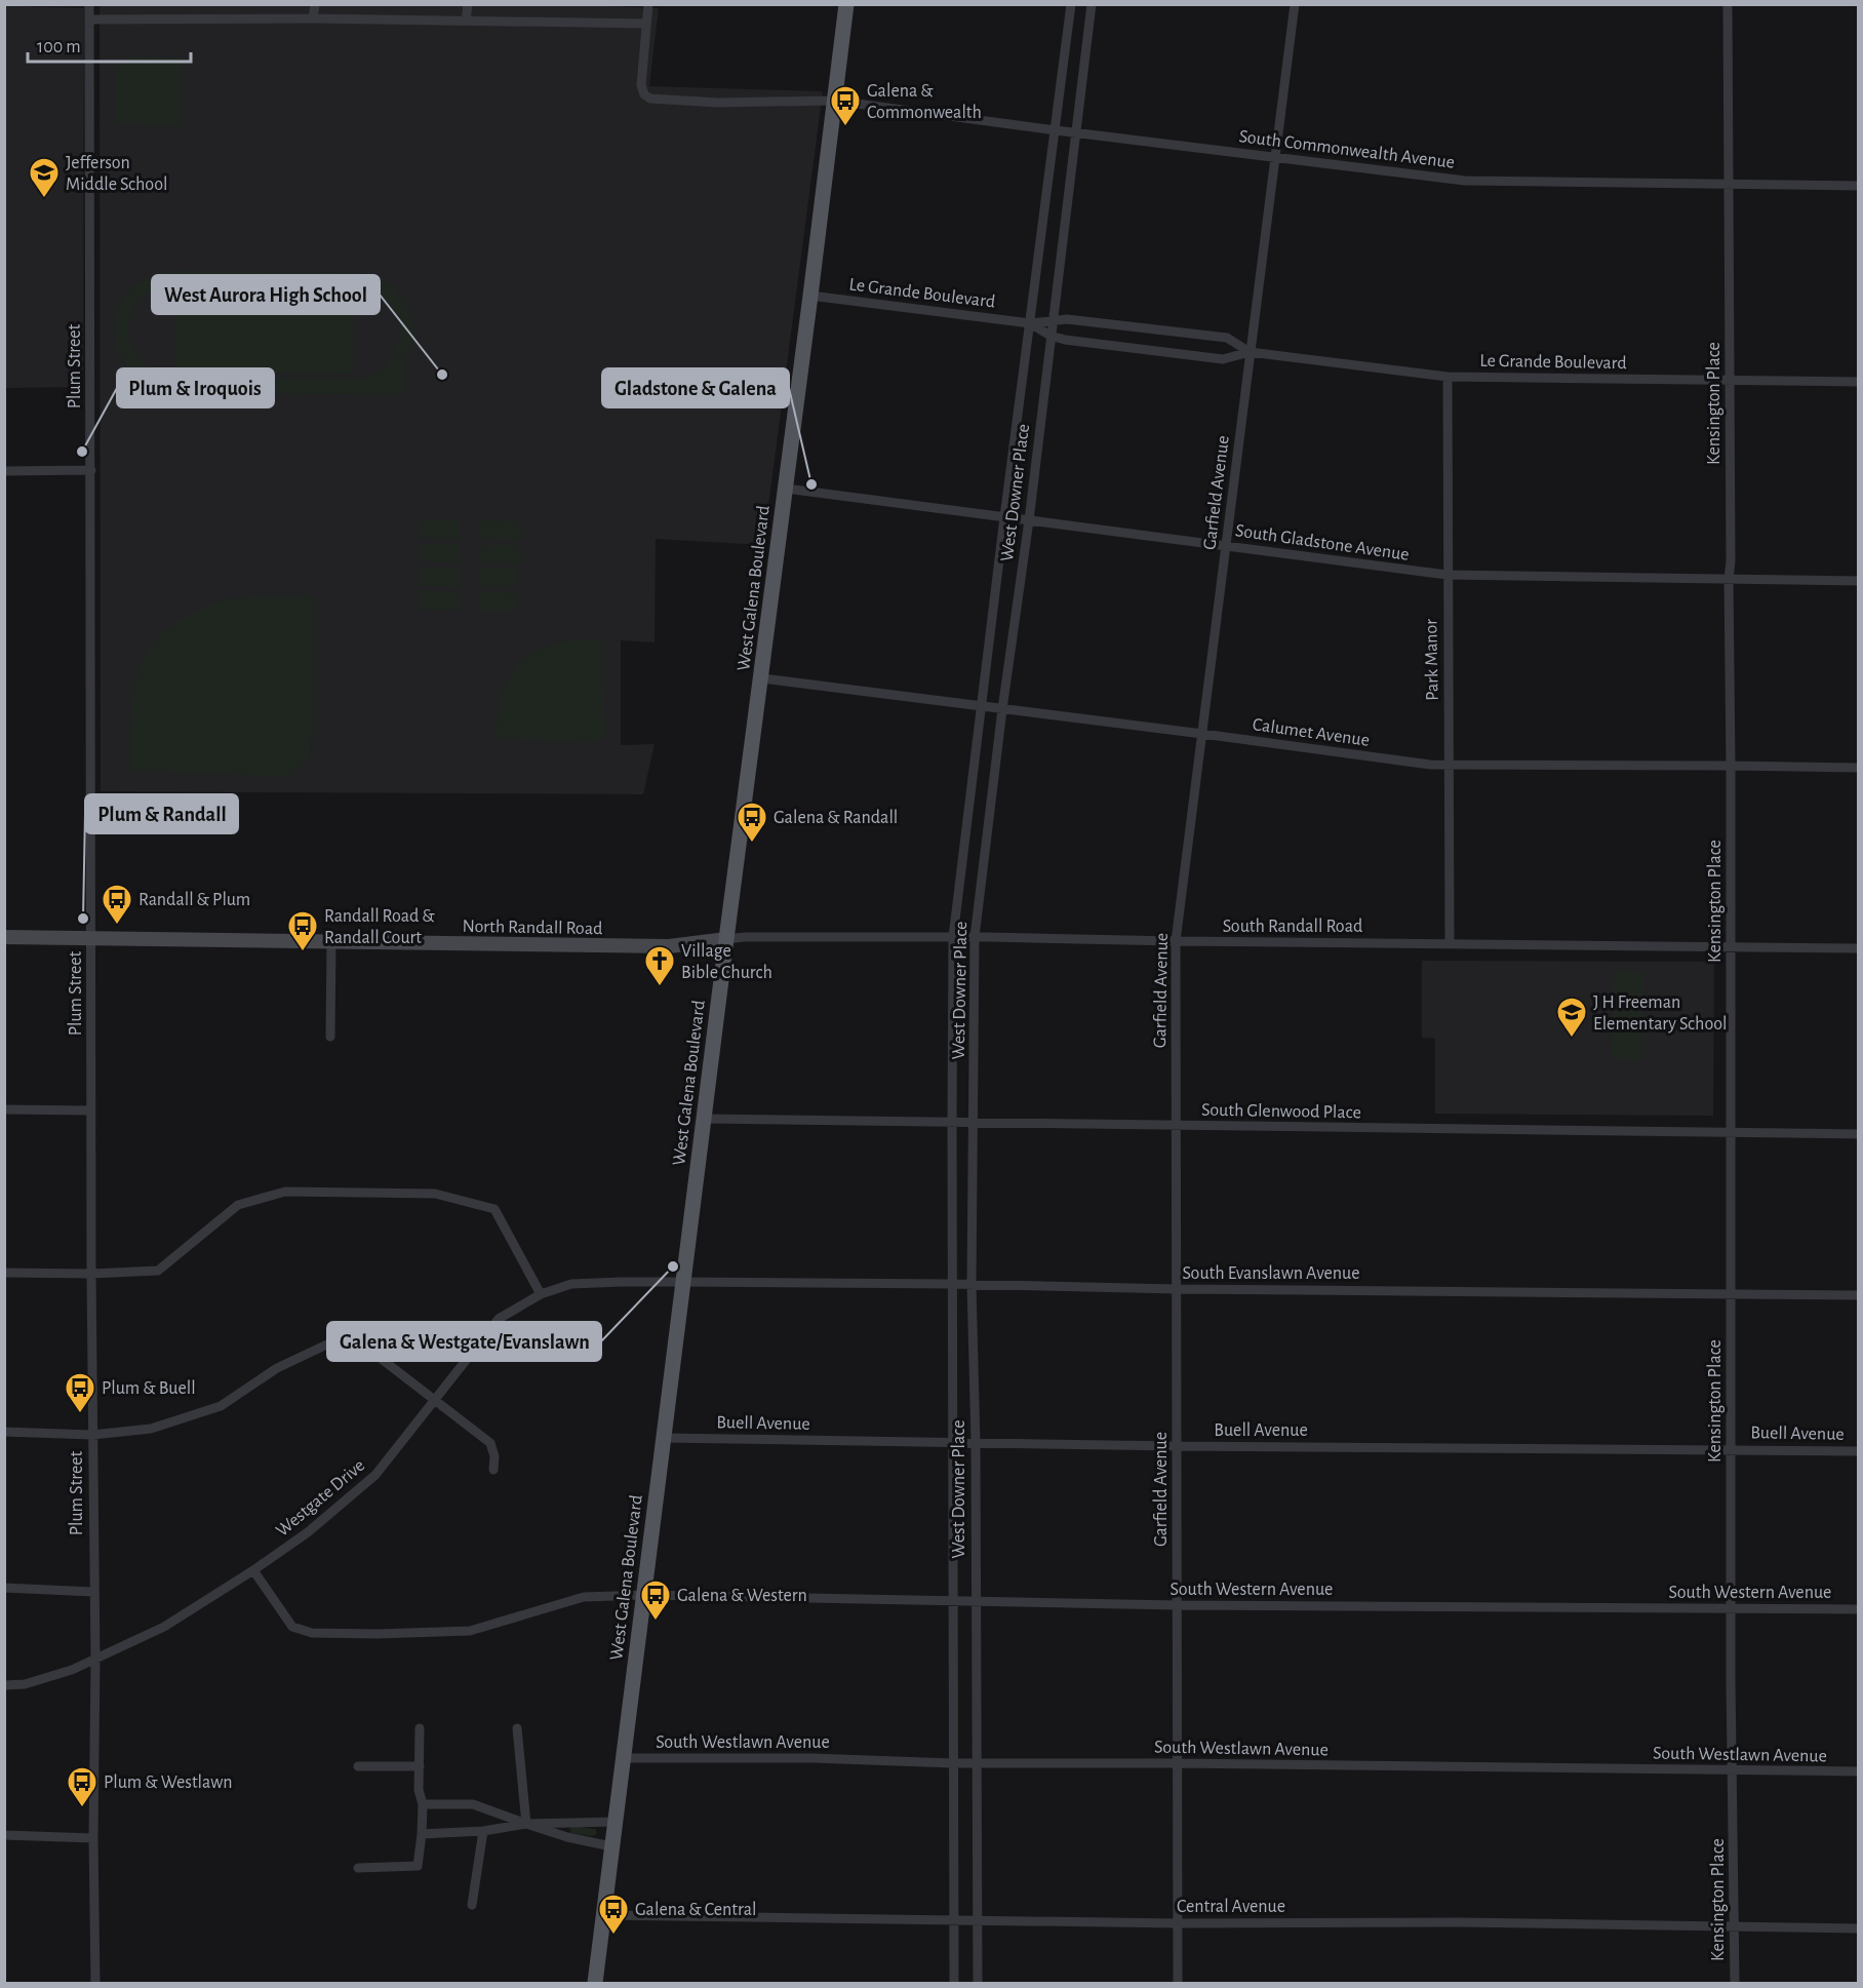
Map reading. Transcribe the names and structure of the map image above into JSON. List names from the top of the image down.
{
  "streets": {
    "main road": ["West Galena Boulevard", "North Randall Road"],
    "street": [
      "South Commonwealth Avenue",
      "Le Grande Boulevard",
      "Plum Street",
      "Kensington Place",
      "West Downer Place",
      "Garfield Avenue",
      "South Gladstone Avenue",
      "Park Manor",
      "Calumet Avenue",
      "South Randall Road",
      "South Glenwood Place",
      "South Evanslawn Avenue",
      "Buell Avenue",
      "Westgate Drive",
      "South Western Avenue",
      "South Westlawn Avenue",
      "Central Avenue"
    ]
  },
  "crossings": [
    ["South Commonwealth Avenue", "Kensington Place"],
    ["South Commonwealth Avenue", "West Downer Place"],
    ["South Commonwealth Avenue", "Garfield Avenue"],
    ["South Commonwealth Avenue", "West Galena Boulevard"],
    ["Le Grande Boulevard", "Kensington Place"],
    ["Le Grande Boulevard", "West Downer Place"],
    ["Le Grande Boulevard", "Garfield Avenue"],
    ["Le Grande Boulevard", "West Galena Boulevard"],
    ["Le Grande Boulevard", "Park Manor"],
    ["Plum Street", "North Randall Road"],
    ["Plum Street", "Westgate Drive"],
    ["Kensington Place", "South Gladstone Avenue"],
    ["Kensington Place", "Calumet Avenue"],
    ["Kensington Place", "South Randall Road"],
    ["Kensington Place", "South Glenwood Place"],
    ["Kensington Place", "South Evanslawn Avenue"],
    ["Kensington Place", "Buell Avenue"],
    ["Kensington Place", "South Western Avenue"],
    ["Kensington Place", "South Westlawn Avenue"],
    ["Kensington Place", "Central Avenue"],
    ["West Downer Place", "South Gladstone Avenue"],
    ["West Downer Place", "Calumet Avenue"],
    ["West Downer Place", "South Randall Road"],
    ["West Downer Place", "South Glenwood Place"],
    ["West Downer Place", "South Evanslawn Avenue"],
    ["West Downer Place", "Buell Avenue"],
    ["West Downer Place", "South Western Avenue"],
    ["West Downer Place", "South Westlawn Avenue"],
    ["West Downer Place", "Central Avenue"],
    ["Garfield Avenue", "South Gladstone Avenue"],
    ["Garfield Avenue", "Calumet Avenue"],
    ["Garfield Avenue", "South Randall Road"],
    ["Garfield Avenue", "South Glenwood Place"],
    ["Garfield Avenue", "South Evanslawn Avenue"],
    ["Garfield Avenue", "Buell Avenue"],
    ["Garfield Avenue", "South Western Avenue"],
    ["Garfield Avenue", "South Westlawn Avenue"],
    ["Garfield Avenue", "Central Avenue"],
    ["South Gladstone Avenue", "West Galena Boulevard"],
    ["South Gladstone Avenue", "Park Manor"],
    ["West Galena Boulevard", "Calumet Avenue"],
    ["West Galena Boulevard", "South Randall Road"],
    ["West Galena Boulevard", "North Randall Road"],
    ["West Galena Boulevard", "South Glenwood Place"],
    ["West Galena Boulevard", "South Evanslawn Avenue"],
    ["West Galena Boulevard", "Buell Avenue"],
    ["West Galena Boulevard", "Westgate Drive"],
    ["West Galena Boulevard", "South Western Avenue"],
    ["West Galena Boulevard", "South Westlawn Avenue"],
    ["West Galena Boulevard", "Central Avenue"],
    ["Park Manor", "Calumet Avenue"],
    ["Park Manor", "South Randall Road"],
    ["South Randall Road", "North Randall Road"],
    ["South Evanslawn Avenue", "Westgate Drive"],
    ["Westgate Drive", "South Western Avenue"]
  ],
  "places": {
    "bus stop": [
      "Galena & Commonwealth",
      "Galena & Randall",
      "Randall & Plum",
      "Randall Road & Randall Court",
      "Plum & Buell",
      "Galena & Western",
      "Plum & Westlawn",
      "Galena & Central"
    ],
    "school or university": ["Jefferson Middle School", "J H Freeman Elementary School"],
    "other": [
      "West Aurora High School",
      "Plum & Iroquois",
      "Gladstone & Galena",
      "Plum & Randall",
      "Galena & Westgate/Evanslawn"
    ],
    "church": ["Village Bible Church"]
  },
  "scale_bar": "100 m"
}
